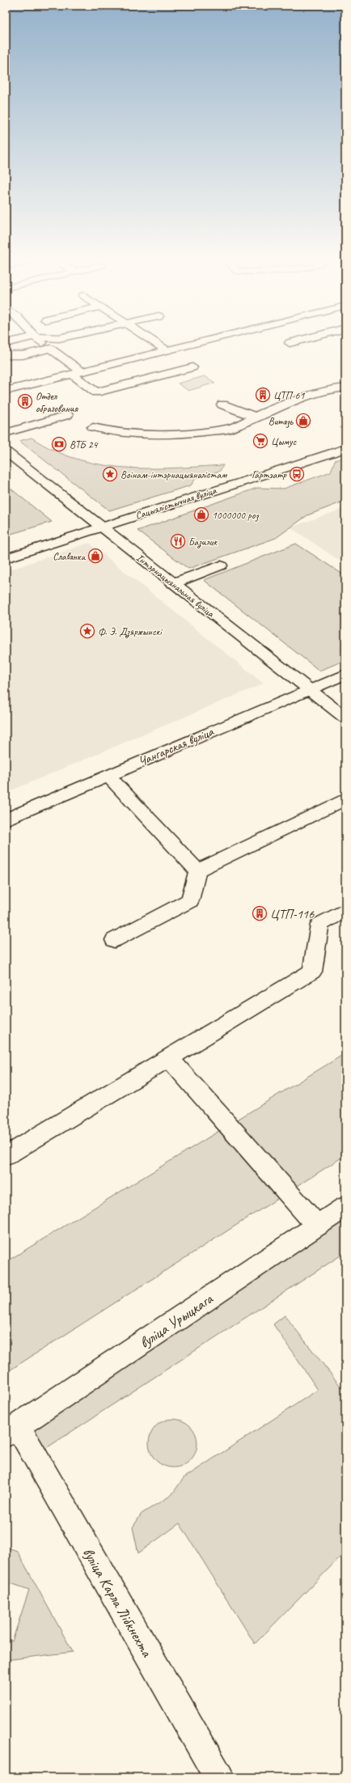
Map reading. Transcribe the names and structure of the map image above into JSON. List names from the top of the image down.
{
  "streets": {
    "street": [
      "Сацыялістычная вуліца",
      "Інтэрнацыянальная вуліца",
      "Чангарская вуліца",
      "вуліца Урыцкага",
      "вуліца Карла Лібкнехта"
    ]
  },
  "crossings": [
    ["Сацыялістычная вуліца", "Інтэрнацыянальная вуліца"],
    ["Інтэрнацыянальная вуліца", "Чангарская вуліца"],
    ["вуліца Урыцкага", "вуліца Карла Лібкнехта"]
  ],
  "places": {
    "building": ["ЦТП-61", "Отдел образования", "ЦТП-116"],
    "shop": ["Витязь", "1000000 роз", "Славянка"],
    "supermarket": ["Цымус"],
    "bank": ["ВТБ 24"],
    "place": ["Воінам-інтэрнацыяналістам", "Ф. Э. Дзяржынскі"],
    "bus stop": ["Гартэатр"],
    "restaurant": ["Базилик"]
  }
}
